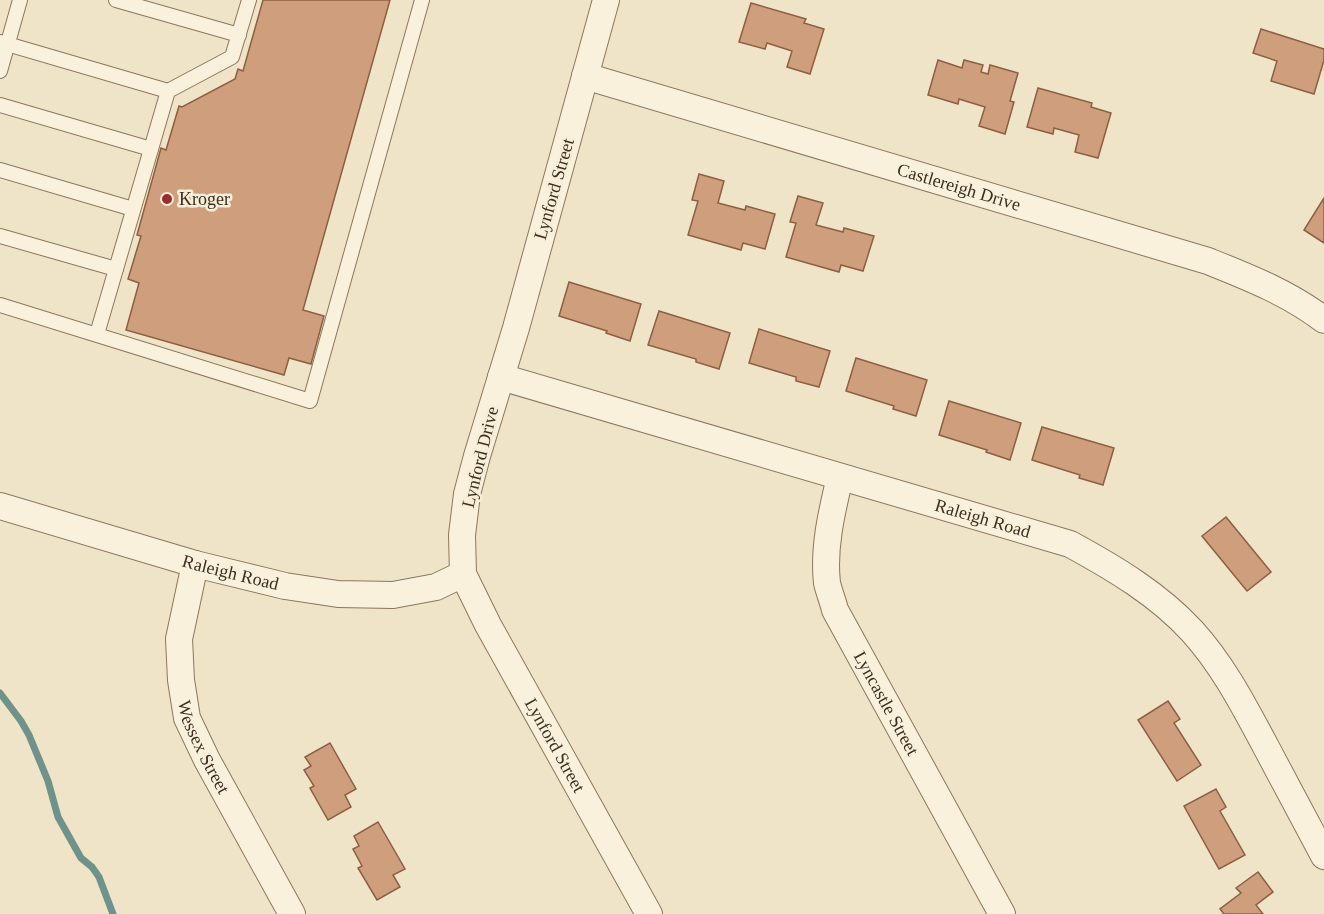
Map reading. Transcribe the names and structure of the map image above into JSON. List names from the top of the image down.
{
  "streets": {
    "street": [
      "Castlereigh Drive",
      "Lynford Street",
      "Lynford Drive",
      "Raleigh Road",
      "Lyncastle Street",
      "Wessex Street"
    ]
  },
  "crossings": [
    ["Castlereigh Drive", "Lynford Street"],
    ["Lynford Street", "Lynford Drive"],
    ["Lynford Street", "Raleigh Road"],
    ["Lynford Drive", "Raleigh Road"],
    ["Raleigh Road", "Lyncastle Street"],
    ["Raleigh Road", "Wessex Street"]
  ],
  "places": ["Kroger"]
}
